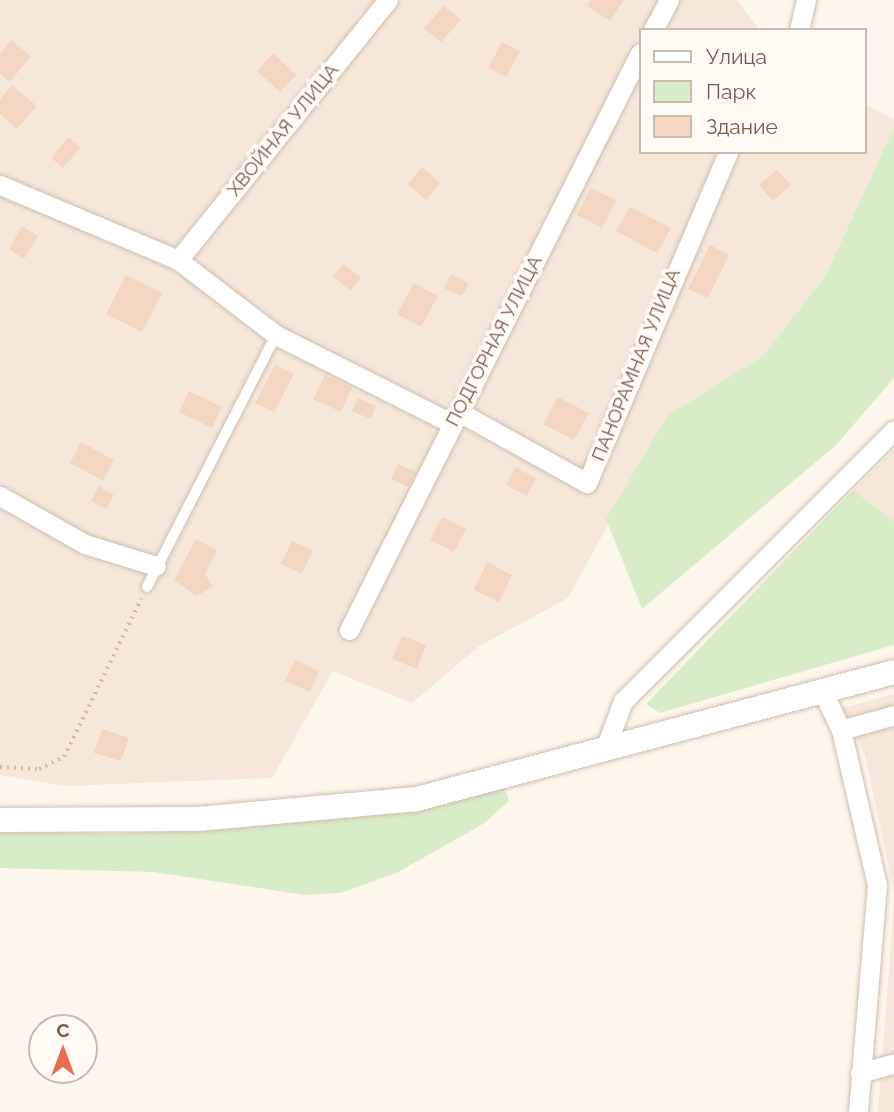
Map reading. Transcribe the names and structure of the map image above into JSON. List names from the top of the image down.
{
  "streets": {
    "street": ["ХВОЙНАЯ УЛИЦА", "ПОДГОРНАЯ УЛИЦА", "ПАНОРАМНАЯ УЛИЦА"]
  },
  "crossings": [
    ["ПОДГОРНАЯ УЛИЦА", "ПАНОРАМНАЯ УЛИЦА"]
  ],
  "legend": ["Улица", "Парк", "Здание"],
  "north": "top"
}
